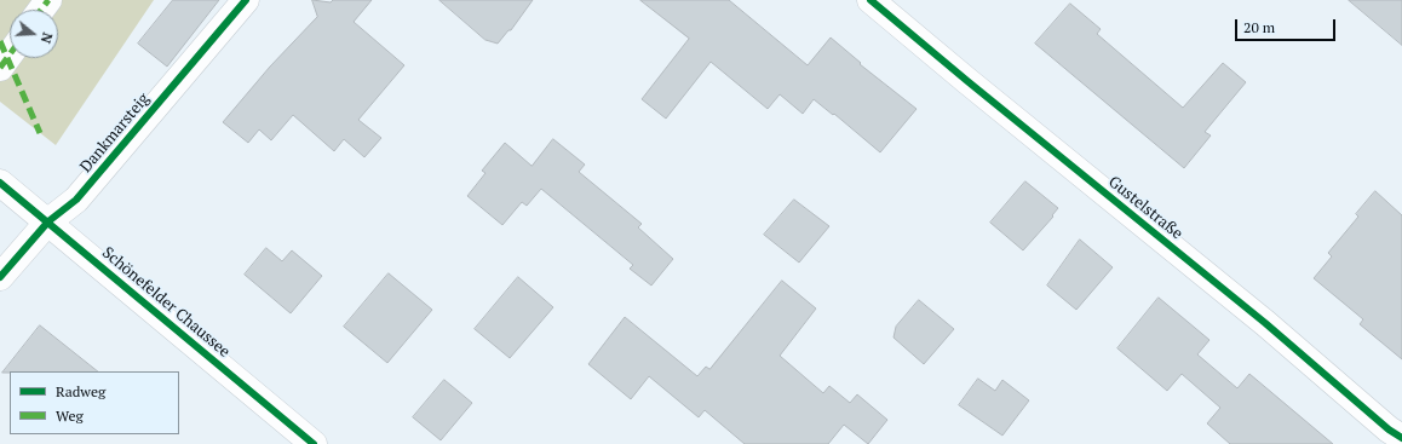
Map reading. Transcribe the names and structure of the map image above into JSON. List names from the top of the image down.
{
  "streets": {
    "street": ["Dankmarsteig", "Gustelstraße", "Schönefelder Chaussee"]
  },
  "crossings": [
    ["Dankmarsteig", "Schönefelder Chaussee"]
  ],
  "legend": ["Radweg", "Weg"],
  "scale_bar": "20 m",
  "north": "right"
}
